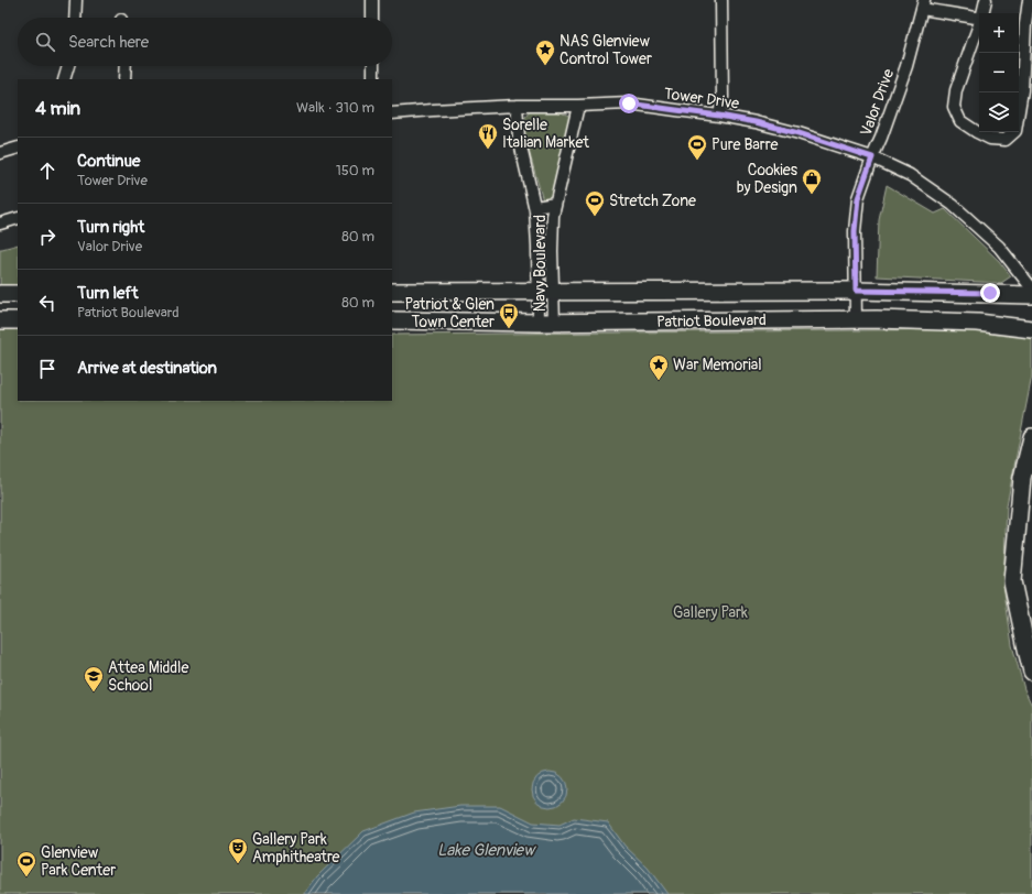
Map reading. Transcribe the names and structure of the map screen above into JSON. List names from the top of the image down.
{
  "streets": {
    "main road": ["Patriot Boulevard"],
    "street": ["Tower Drive", "Valor Drive", "Navy Boulevard"]
  },
  "crossings": [
    ["Tower Drive", "Valor Drive"],
    ["Tower Drive", "Navy Boulevard"],
    ["Valor Drive", "Patriot Boulevard"],
    ["Navy Boulevard", "Patriot Boulevard"]
  ],
  "water": ["Lake Glenview"],
  "parks": ["Gallery Park"],
  "places": {
    "place": ["NAS Glenview Control Tower", "War Memorial"],
    "restaurant": ["Sorelle Italian Market"],
    "sports": ["Pure Barre", "Stretch Zone", "Glenview Park Center"],
    "shop": ["Cookies by Design"],
    "bus stop": ["Patriot & Glen Town Center"],
    "school or university": ["Attea Middle School"],
    "theatre": ["Gallery Park Amphitheatre"]
  },
  "page": {
    "map_buttons": ["+", "−"],
    "search": "Search here",
    "heading": ["4 min", "Walk · 310 m"],
    "list": [
      ["Continue", "Tower Drive", "150 m"],
      ["Turn right", "Valor Drive", "80 m"],
      ["Turn left", "Patriot Boulevard", "80 m"],
      "Arrive at destination"
    ]
  }
}
